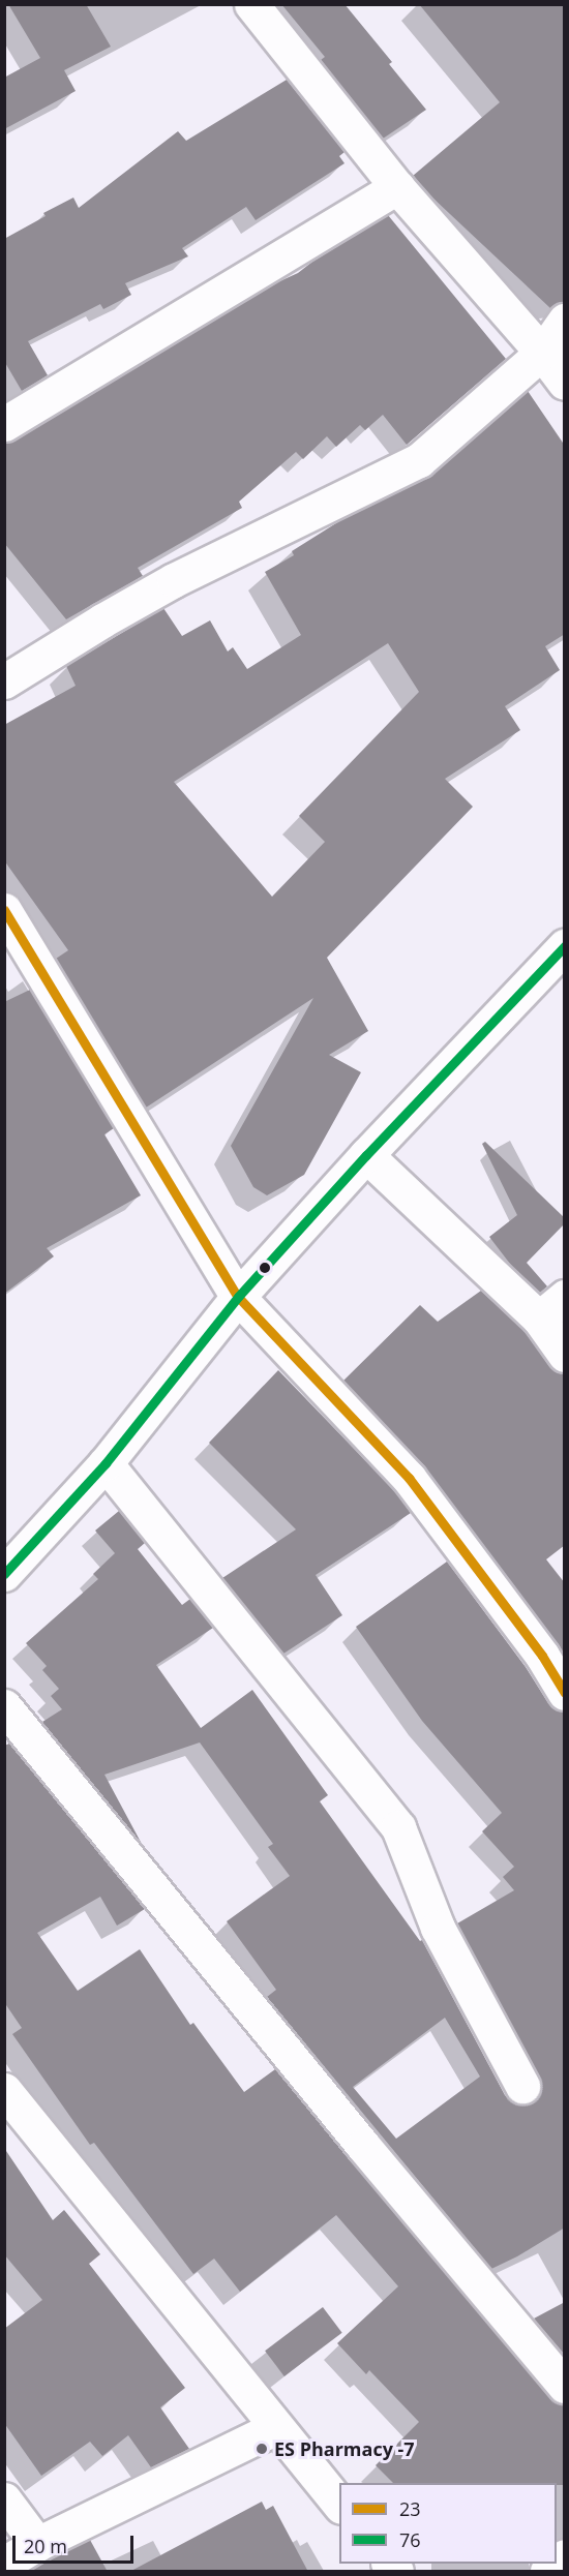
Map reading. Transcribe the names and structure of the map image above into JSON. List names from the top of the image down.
{
  "places": ["ES Pharmacy -7"],
  "lines": ["transit line 23", "transit line 76"],
  "legend": ["23", "76"],
  "scale_bar": "20 m"
}
